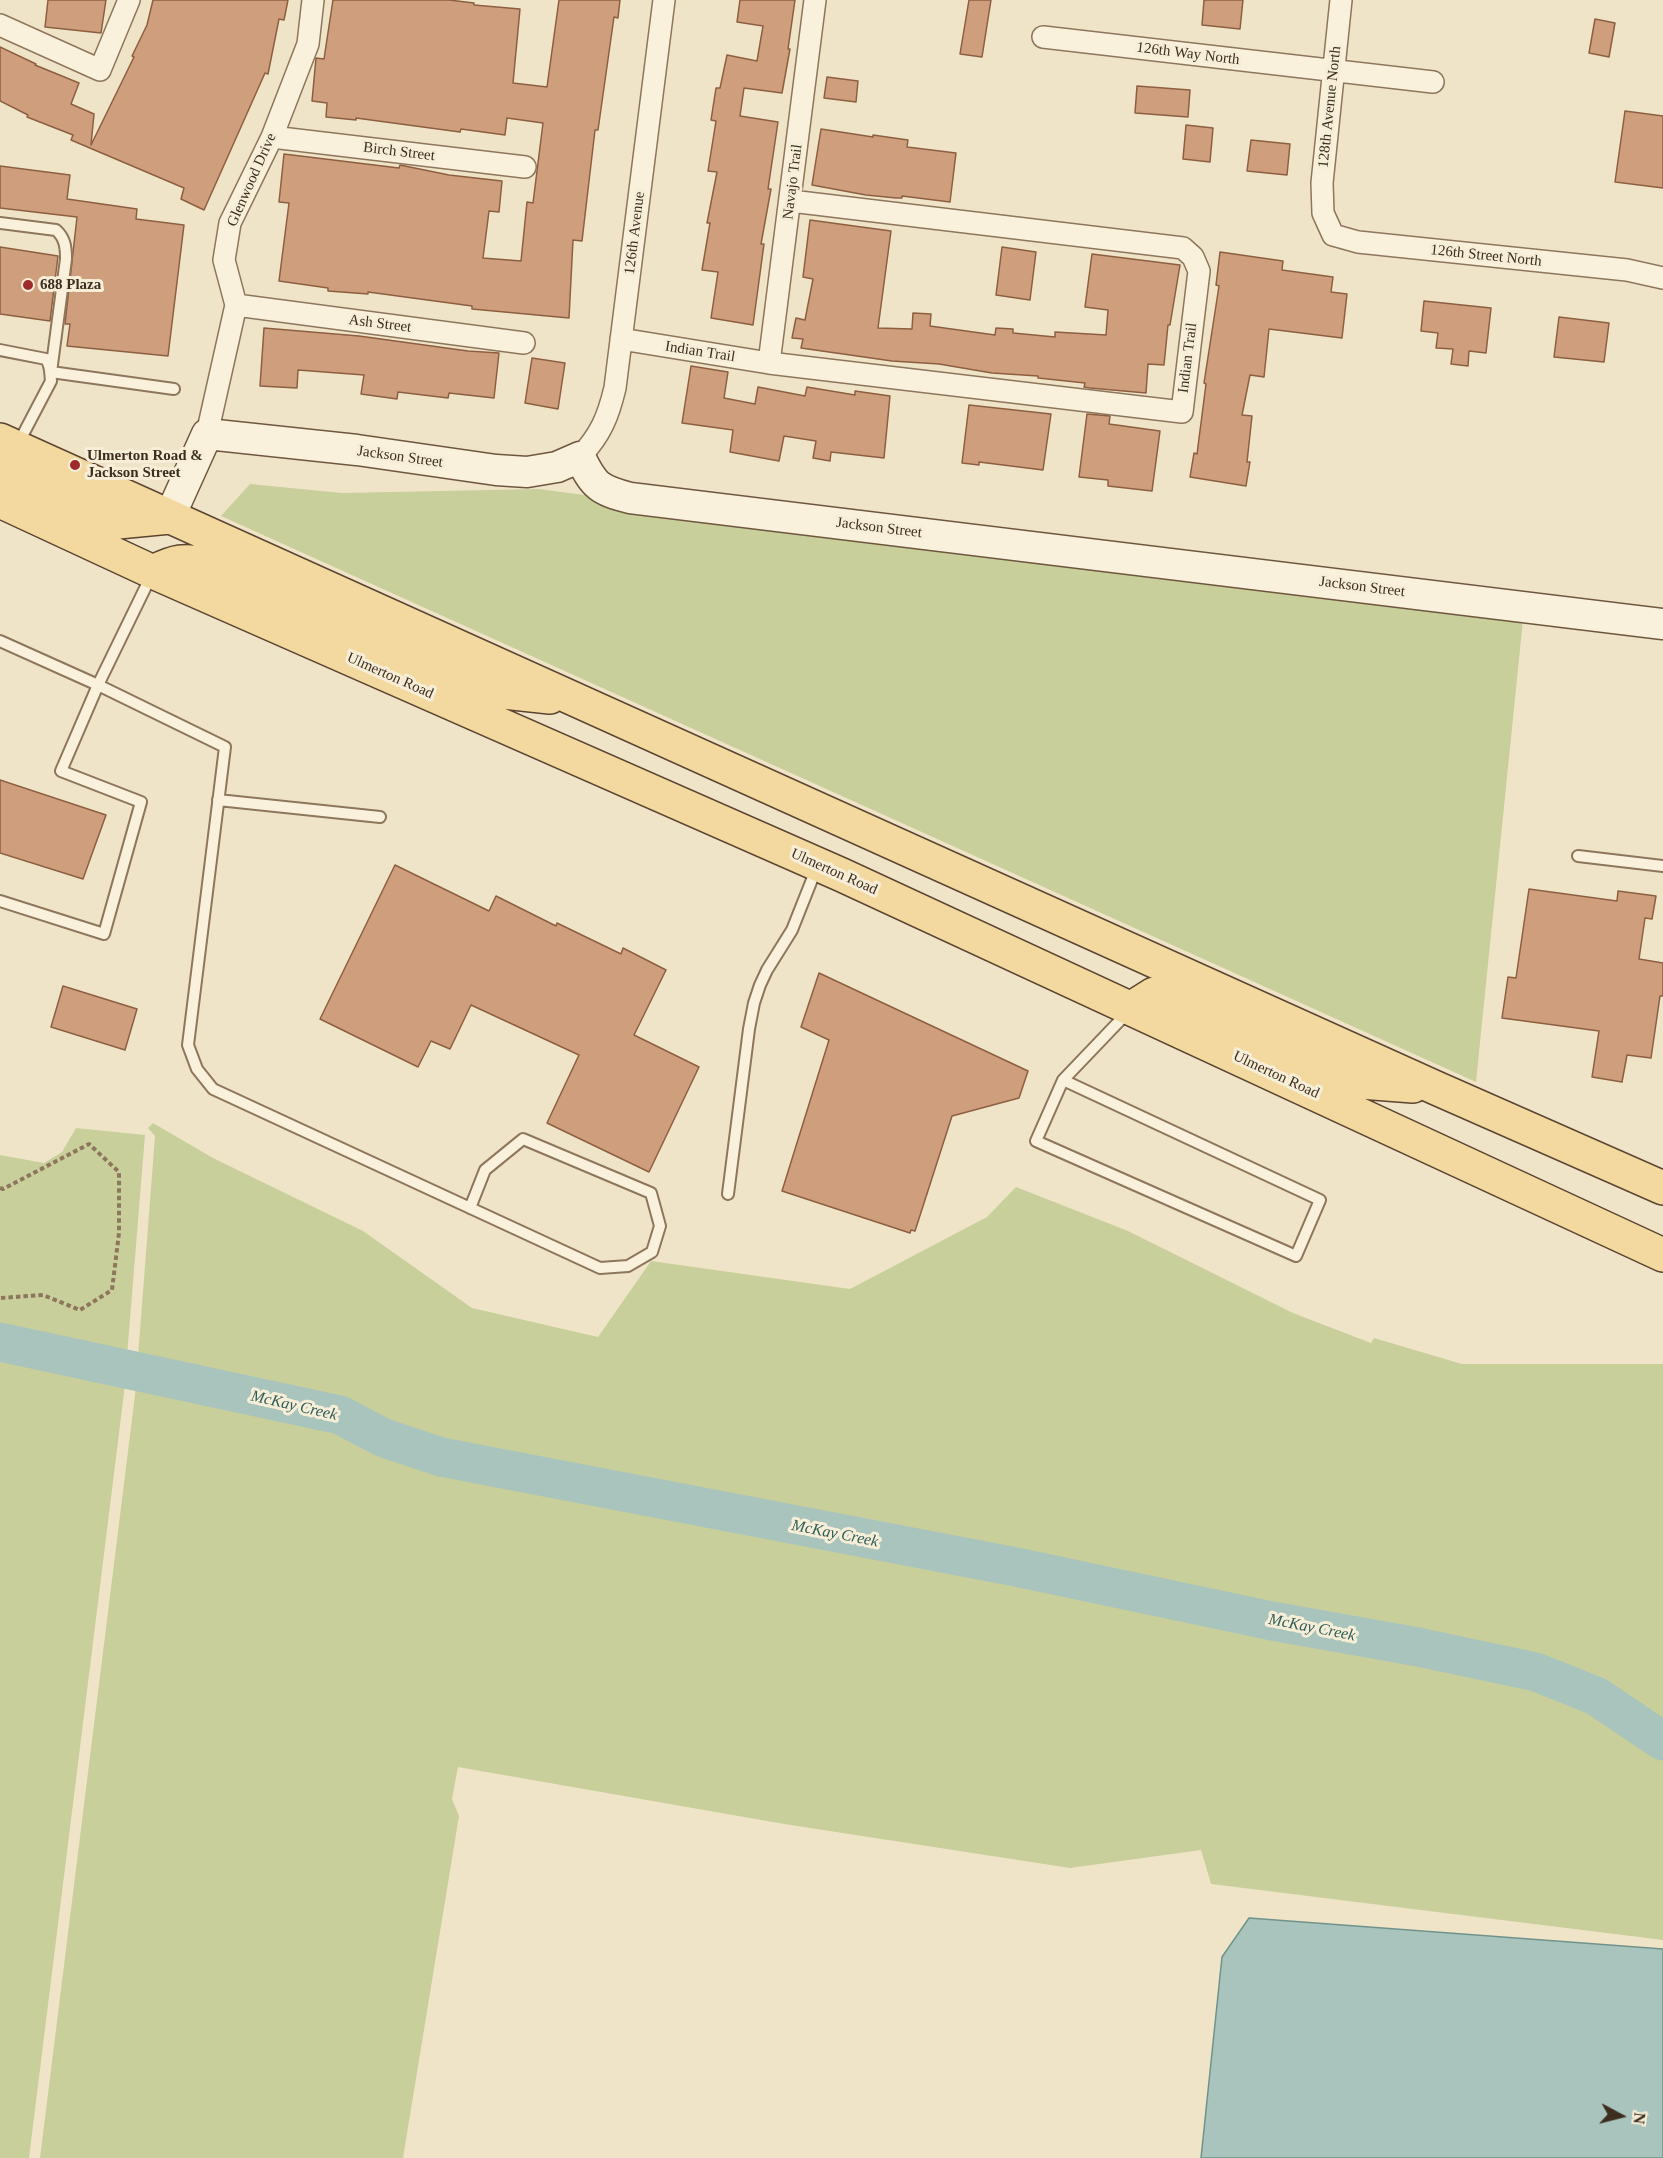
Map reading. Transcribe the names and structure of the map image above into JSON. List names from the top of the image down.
{
  "streets": {
    "main road": ["Ulmerton Road"],
    "street": [
      "126th Way North",
      "128th Avenue North",
      "Birch Street",
      "Glenwood Drive",
      "Navajo Trail",
      "126th Avenue",
      "126th Street North",
      "Ash Street",
      "Indian Trail",
      "Jackson Street"
    ]
  },
  "crossings": [
    ["126th Way North", "128th Avenue North"],
    ["128th Avenue North", "126th Street North"],
    ["Birch Street", "Glenwood Drive"],
    ["Glenwood Drive", "Ash Street"],
    ["Glenwood Drive", "Jackson Street"],
    ["Navajo Trail", "Indian Trail"],
    ["126th Avenue", "Indian Trail"],
    ["126th Avenue", "Jackson Street"]
  ],
  "water": ["McKay Creek"],
  "places": ["688 Plaza", "Ulmerton Road & Jackson Street"],
  "north": "right"
}
